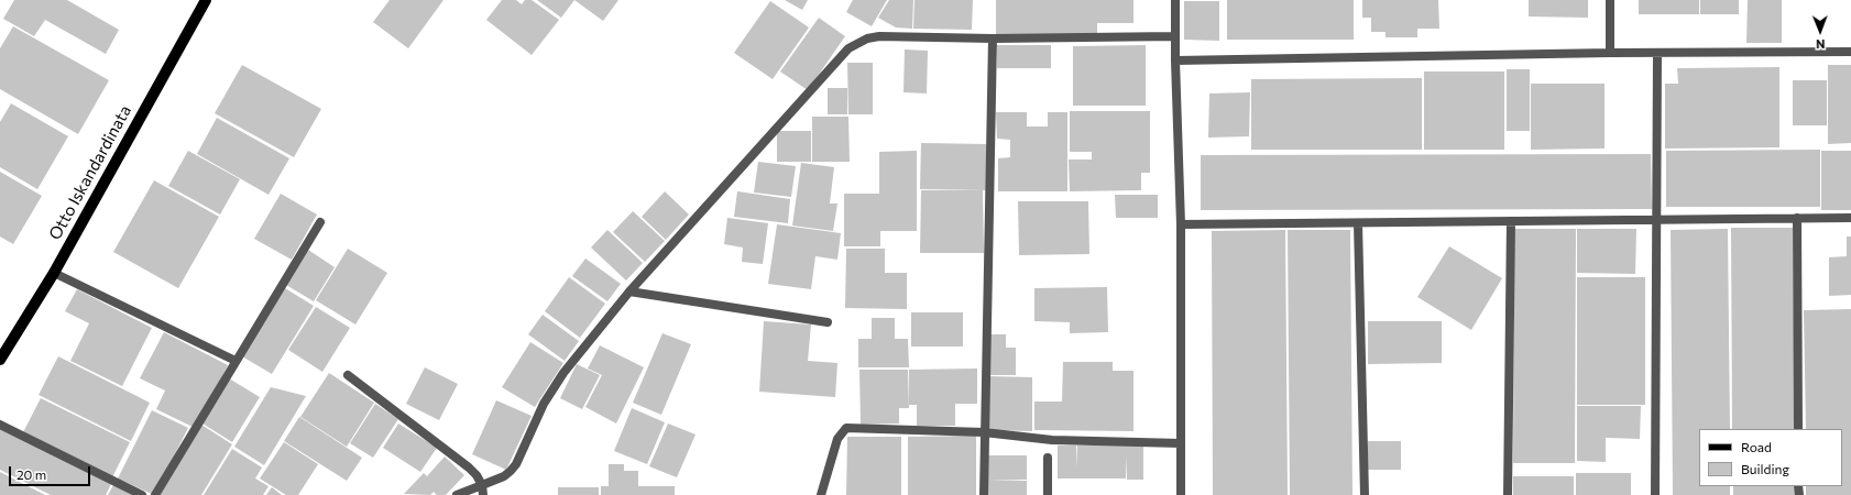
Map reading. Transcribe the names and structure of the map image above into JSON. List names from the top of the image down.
{
  "streets": {
    "main road": ["Otto Iskandardinata"]
  },
  "legend": ["Road", "Building"],
  "scale_bar": "20 m",
  "north": "bottom"
}
